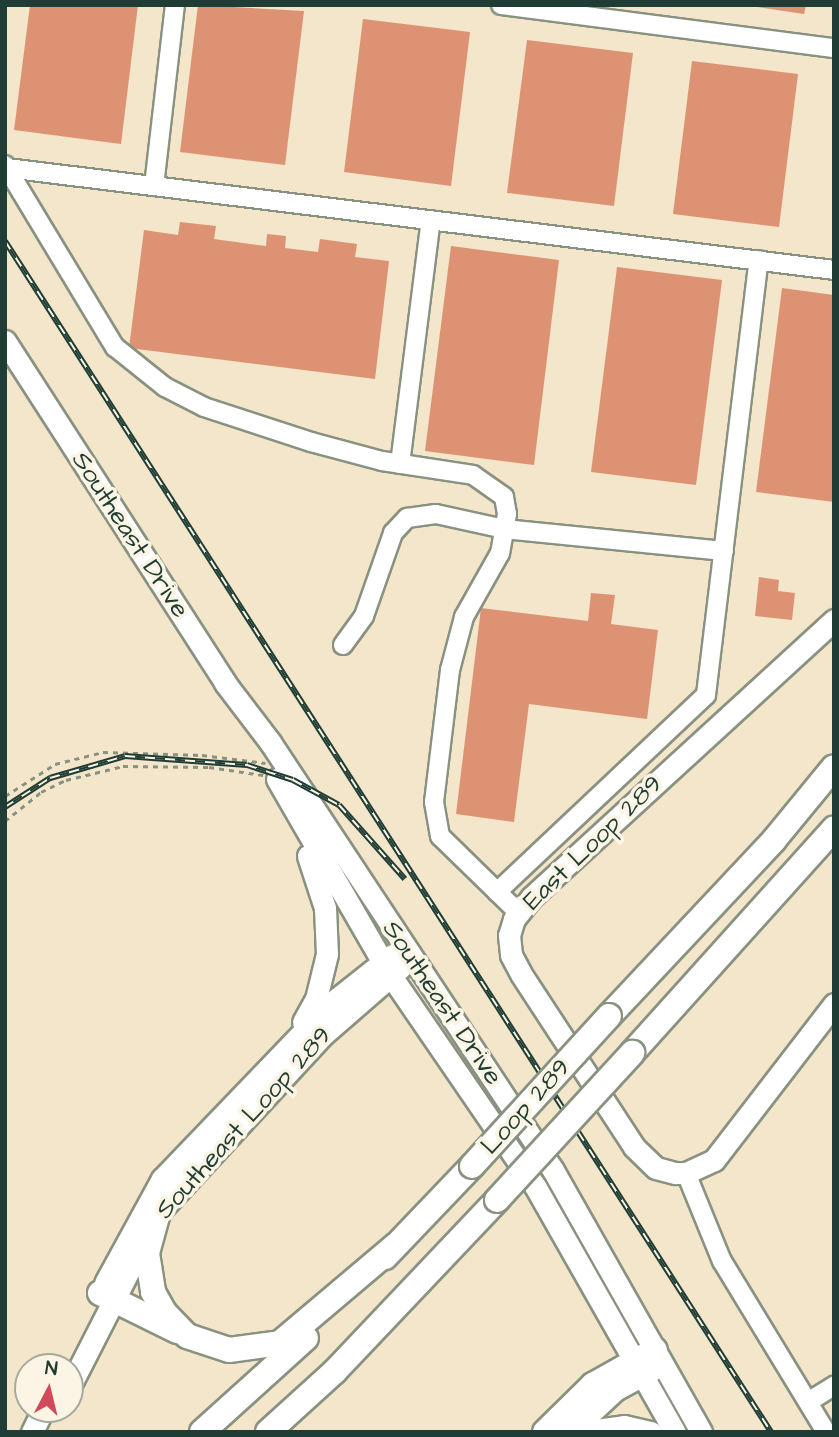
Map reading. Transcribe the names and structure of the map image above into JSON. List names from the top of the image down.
{
  "streets": {
    "highway": ["Loop 289"],
    "main road": ["Southeast Drive", "East Loop 289", "Southeast Loop 289"]
  },
  "crossings": [
    ["Southeast Drive", "Southeast Loop 289"]
  ],
  "north": "top"
}
